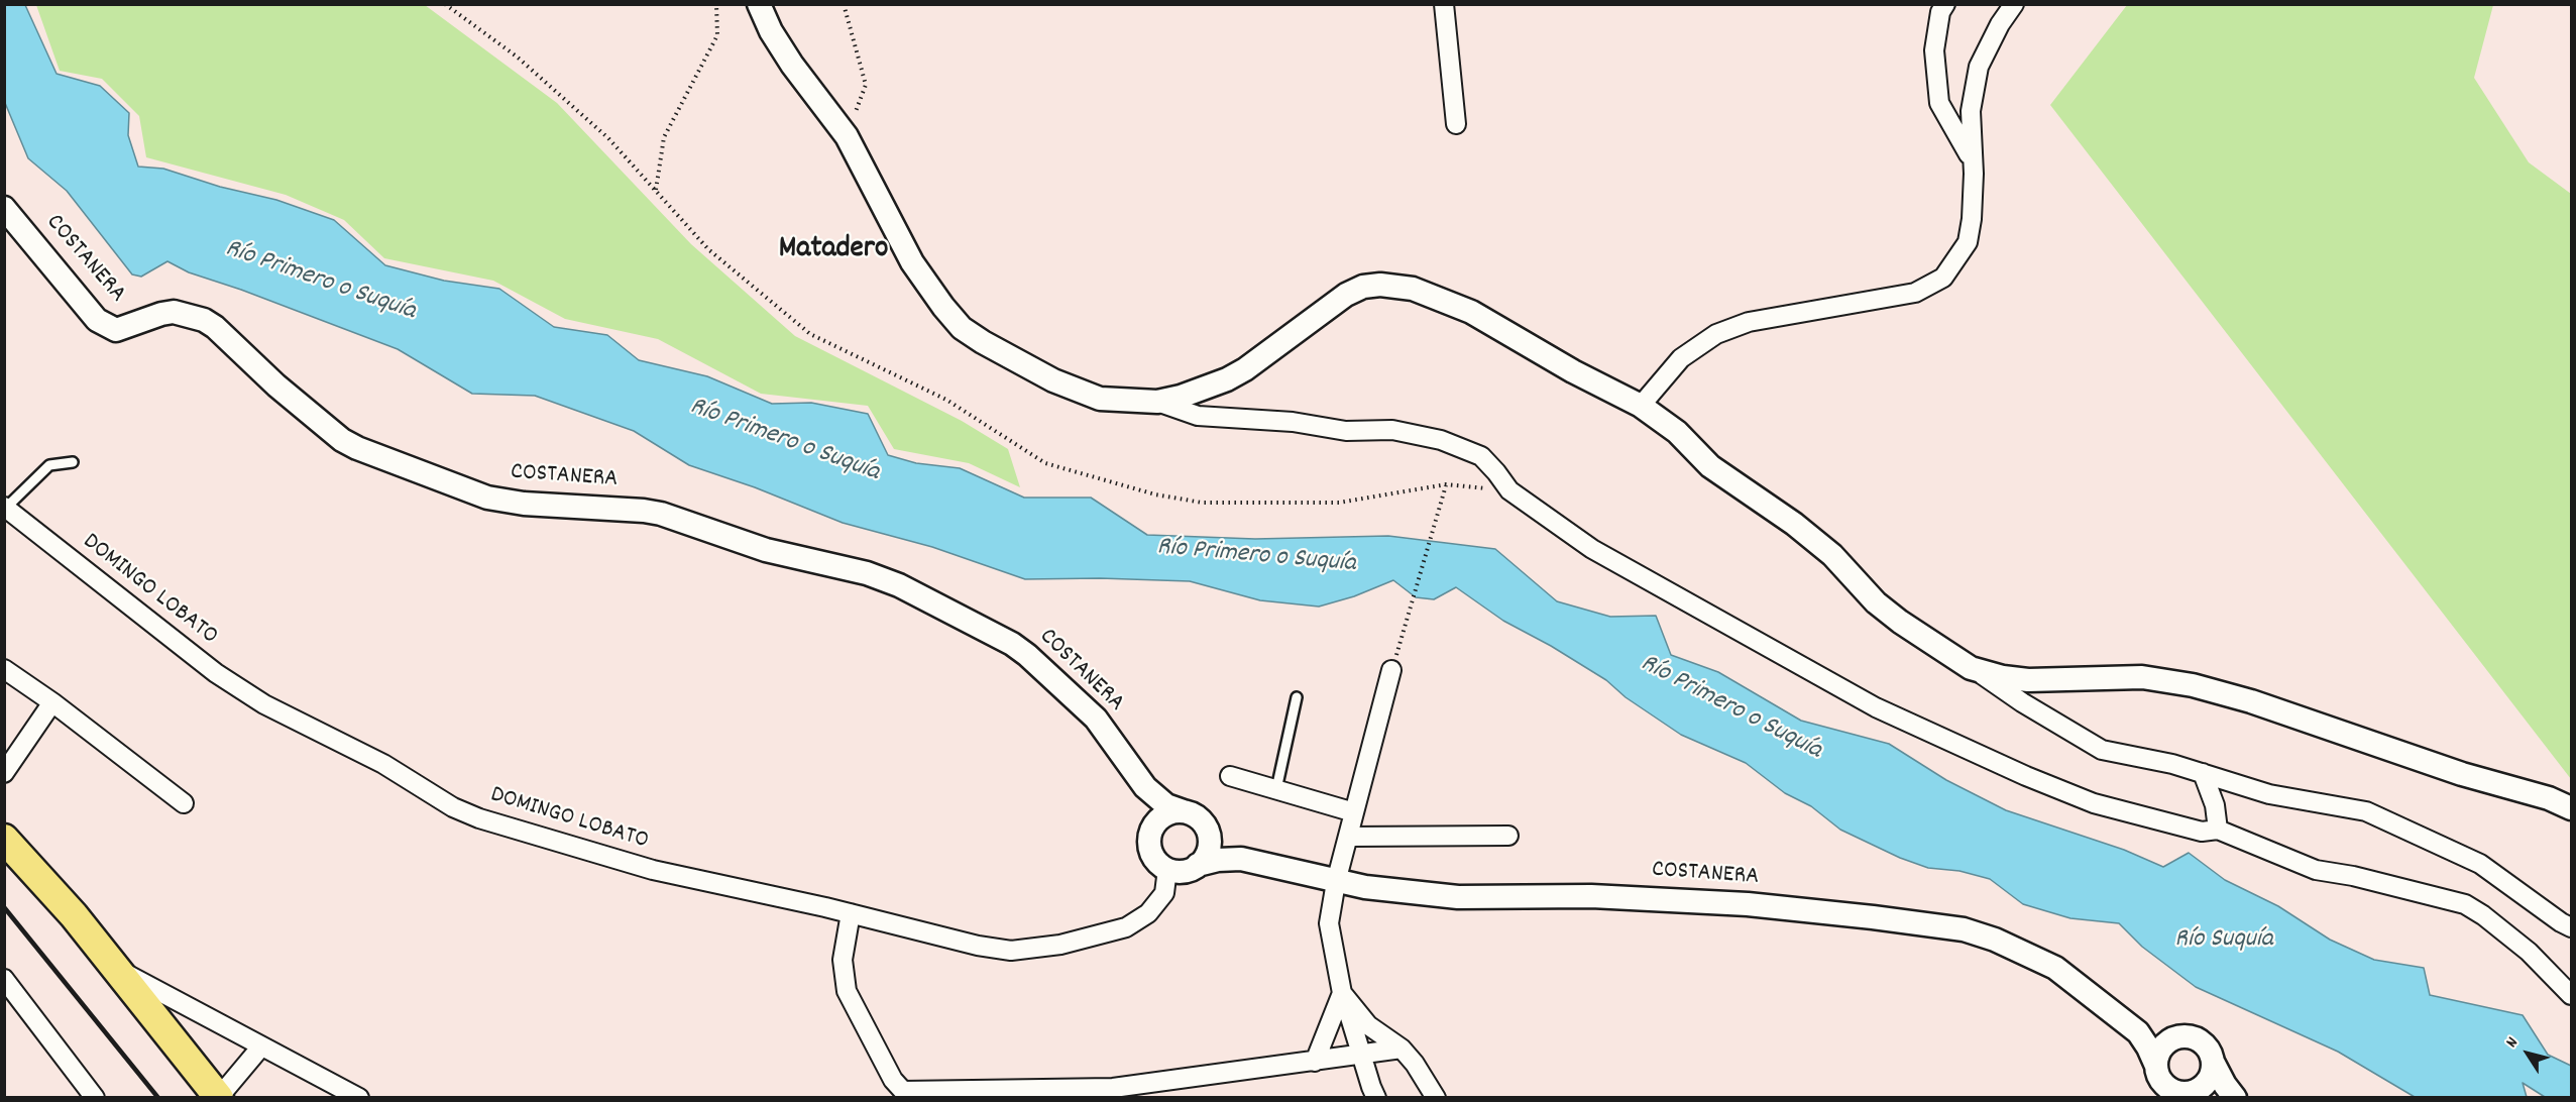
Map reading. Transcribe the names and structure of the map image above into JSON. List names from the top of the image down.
{
  "streets": {
    "street": ["COSTANERA", "DOMINGO LOBATO"]
  },
  "crossings": [
    ["COSTANERA", "DOMINGO LOBATO"]
  ],
  "districts": ["Matadero"],
  "water": ["Río Primero o Suquía", "Río Suquía"],
  "north": "top left"
}
